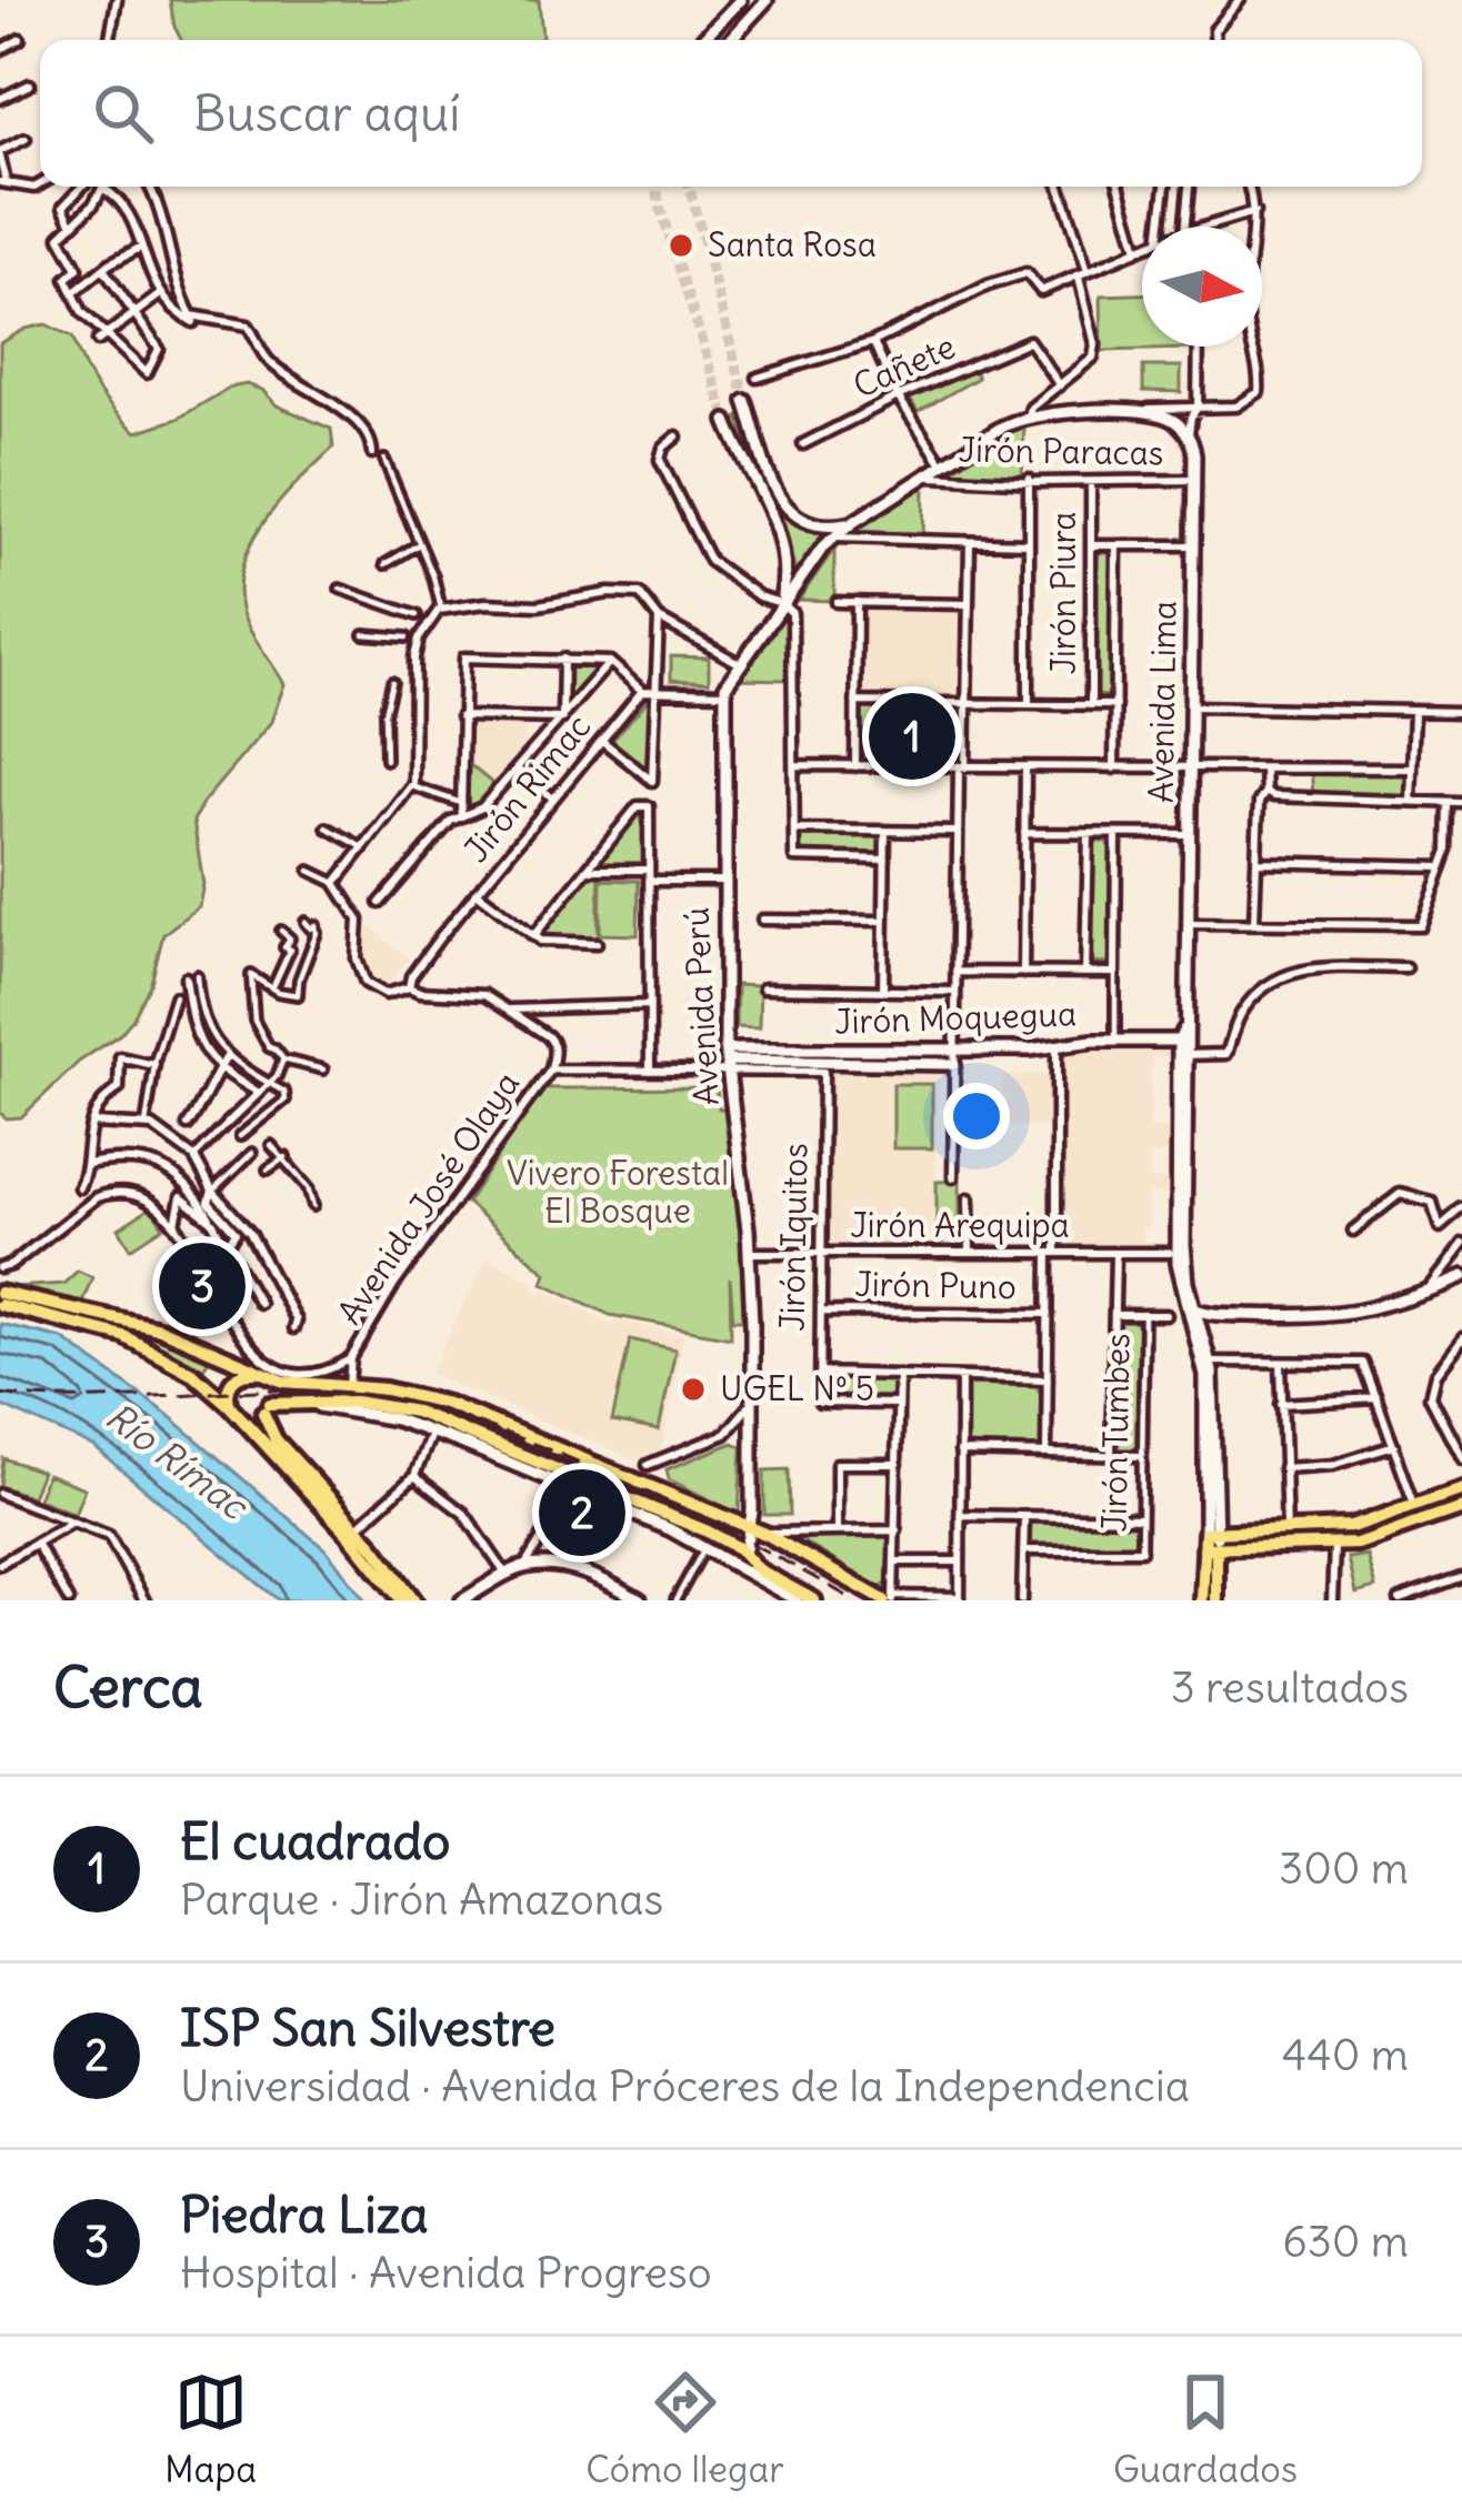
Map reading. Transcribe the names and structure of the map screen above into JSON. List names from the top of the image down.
{
  "streets": {
    "main road": ["Avenida Lima", "Avenida Perú", "Jirón Moquegua"],
    "street": [
      "Cañete",
      "Jirón Paracas",
      "Jirón Piura",
      "Jirón Rimac",
      "Avenida José Olaya",
      "Jirón Arequipa",
      "Jirón Iquitos",
      "Jirón Puno",
      "Jirón Tumbes"
    ]
  },
  "crossings": [
    ["Jirón Paracas", "Jirón Piura"],
    ["Jirón Paracas", "Avenida Lima"],
    ["Avenida Lima", "Jirón Moquegua"],
    ["Avenida Perú", "Jirón Moquegua"],
    ["Avenida Perú", "Jirón Arequipa"],
    ["Avenida Perú", "Jirón Iquitos"],
    ["Jirón Moquegua", "Jirón Iquitos"],
    ["Jirón Arequipa", "Jirón Iquitos"],
    ["Jirón Iquitos", "Jirón Puno"]
  ],
  "water": ["Río Rímac"],
  "parks": ["Vivero Forestal El Bosque"],
  "places": ["Santa Rosa", "UGEL Nº 5"],
  "north": "right",
  "page": {
    "search": "Buscar aquí",
    "pins": ["1", "3", "2"],
    "heading": ["Cerca", "3 resultados"],
    "list": [
      {
        "mark": "1",
        "name": "El cuadrado",
        "note": "Parque · Jirón Amazonas",
        "value": "300 m"
      },
      {
        "mark": "2",
        "name": "ISP San Silvestre",
        "note": "Universidad · Avenida Próceres de la Independencia",
        "value": "440 m"
      },
      {
        "mark": "3",
        "name": "Piedra Liza",
        "note": "Hospital · Avenida Progreso",
        "value": "630 m"
      }
    ],
    "nav": ["Mapa", "Cómo llegar", "Guardados"]
  }
}
